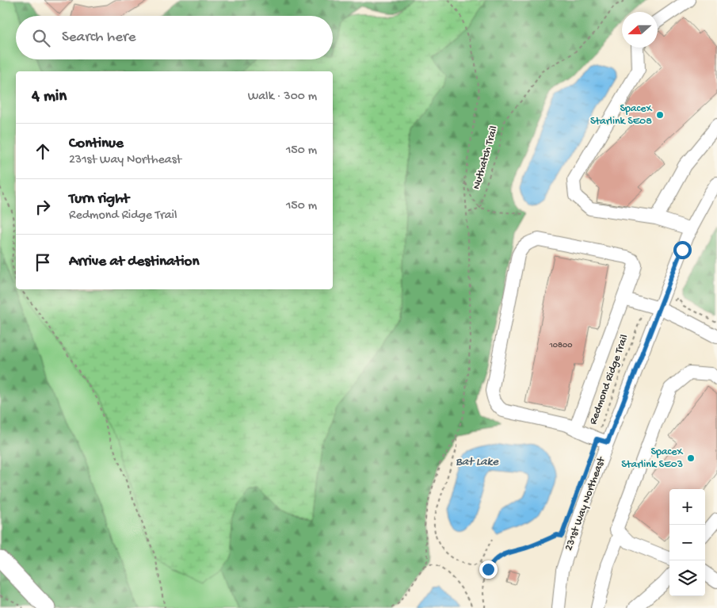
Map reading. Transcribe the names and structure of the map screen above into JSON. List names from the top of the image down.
{
  "streets": {
    "street": ["231st Way Northeast"],
    "path": ["Nuthatch Trail", "Redmond Ridge Trail"]
  },
  "crossings": [
    ["Redmond Ridge Trail", "231st Way Northeast"]
  ],
  "water": ["Bat Lake"],
  "places": ["SpaceX Starlink SE08", "SpaceX Starlink SE03"],
  "house_numbers": ["10800"],
  "north": "left",
  "page": {
    "search": "Search here",
    "heading": ["4 min", "Walk · 300 m"],
    "list": [
      ["Continue", "231st Way Northeast", "150 m"],
      ["Turn right", "Redmond Ridge Trail", "150 m"],
      "Arrive at destination"
    ],
    "map_buttons": ["+", "−"]
  }
}
